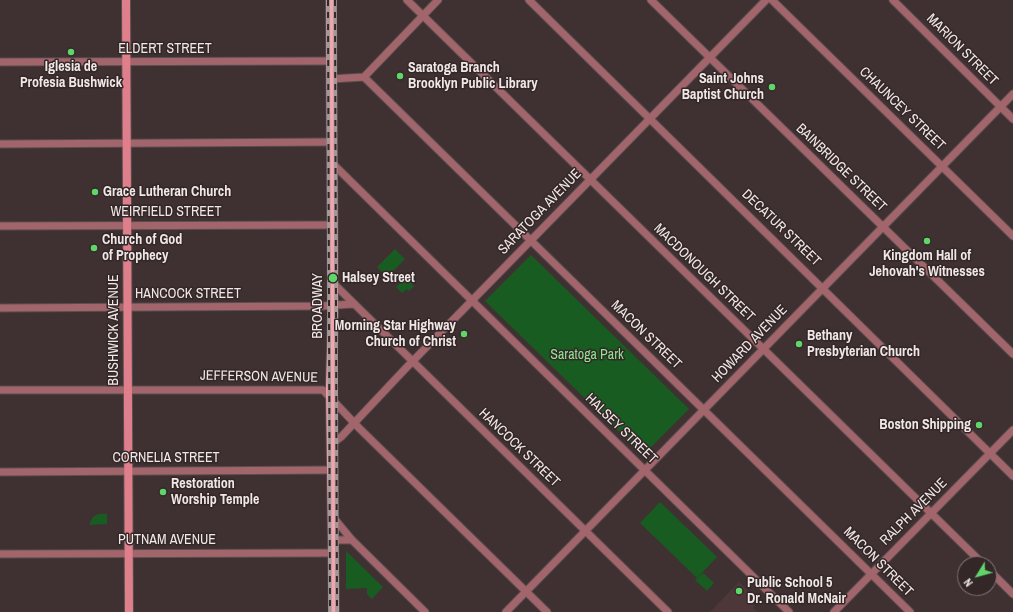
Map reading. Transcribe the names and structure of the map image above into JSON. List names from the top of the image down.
{
  "streets": {
    "main road": ["BROADWAY", "BUSHWICK AVENUE"],
    "street": [
      "ELDERT STREET",
      "MARION STREET",
      "CHAUNCEY STREET",
      "BAINBRIDGE STREET",
      "WEIRFIELD STREET",
      "SARATOGA AVENUE",
      "DECATUR STREET",
      "MACDONOUGH STREET",
      "HANCOCK STREET",
      "MACON STREET",
      "HOWARD AVENUE",
      "JEFFERSON AVENUE",
      "HALSEY STREET",
      "CORNELIA STREET",
      "RALPH AVENUE",
      "PUTNAM AVENUE"
    ]
  },
  "crossings": [
    ["ELDERT STREET", "BROADWAY"],
    ["ELDERT STREET", "BUSHWICK AVENUE"],
    ["MARION STREET", "HOWARD AVENUE"],
    ["CHAUNCEY STREET", "HOWARD AVENUE"],
    ["BAINBRIDGE STREET", "SARATOGA AVENUE"],
    ["BAINBRIDGE STREET", "HOWARD AVENUE"],
    ["WEIRFIELD STREET", "BROADWAY"],
    ["WEIRFIELD STREET", "BUSHWICK AVENUE"],
    ["SARATOGA AVENUE", "DECATUR STREET"],
    ["SARATOGA AVENUE", "MACDONOUGH STREET"],
    ["SARATOGA AVENUE", "HANCOCK STREET"],
    ["SARATOGA AVENUE", "BROADWAY"],
    ["SARATOGA AVENUE", "MACON STREET"],
    ["SARATOGA AVENUE", "JEFFERSON AVENUE"],
    ["SARATOGA AVENUE", "HALSEY STREET"],
    ["DECATUR STREET", "HOWARD AVENUE"],
    ["DECATUR STREET", "RALPH AVENUE"],
    ["MACDONOUGH STREET", "HOWARD AVENUE"],
    ["MACDONOUGH STREET", "RALPH AVENUE"],
    ["HANCOCK STREET", "BROADWAY"],
    ["HANCOCK STREET", "BUSHWICK AVENUE"],
    ["HANCOCK STREET", "HOWARD AVENUE"],
    ["BROADWAY", "JEFFERSON AVENUE"],
    ["BROADWAY", "HALSEY STREET"],
    ["BROADWAY", "CORNELIA STREET"],
    ["BROADWAY", "PUTNAM AVENUE"],
    ["BUSHWICK AVENUE", "JEFFERSON AVENUE"],
    ["BUSHWICK AVENUE", "CORNELIA STREET"],
    ["BUSHWICK AVENUE", "PUTNAM AVENUE"],
    ["MACON STREET", "HOWARD AVENUE"],
    ["MACON STREET", "RALPH AVENUE"],
    ["HOWARD AVENUE", "JEFFERSON AVENUE"],
    ["HOWARD AVENUE", "HALSEY STREET"]
  ],
  "parks": ["Saratoga Park"],
  "places": [
    "Iglesia de Profesia Bushwick",
    "Saratoga Branch Brooklyn Public Library",
    "Saint Johns Baptist Church",
    "Grace Lutheran Church",
    "Kingdom Hall of Jehovah's Witnesses",
    "Church of God of Prophecy",
    "Halsey Street",
    "Morning Star Highway Church of Christ",
    "Bethany Presbyterian Church",
    "Boston Shipping",
    "Restoration Worship Temple",
    "Public School 5 Dr. Ronald McNair"
  ],
  "north": "bottom left"
}
